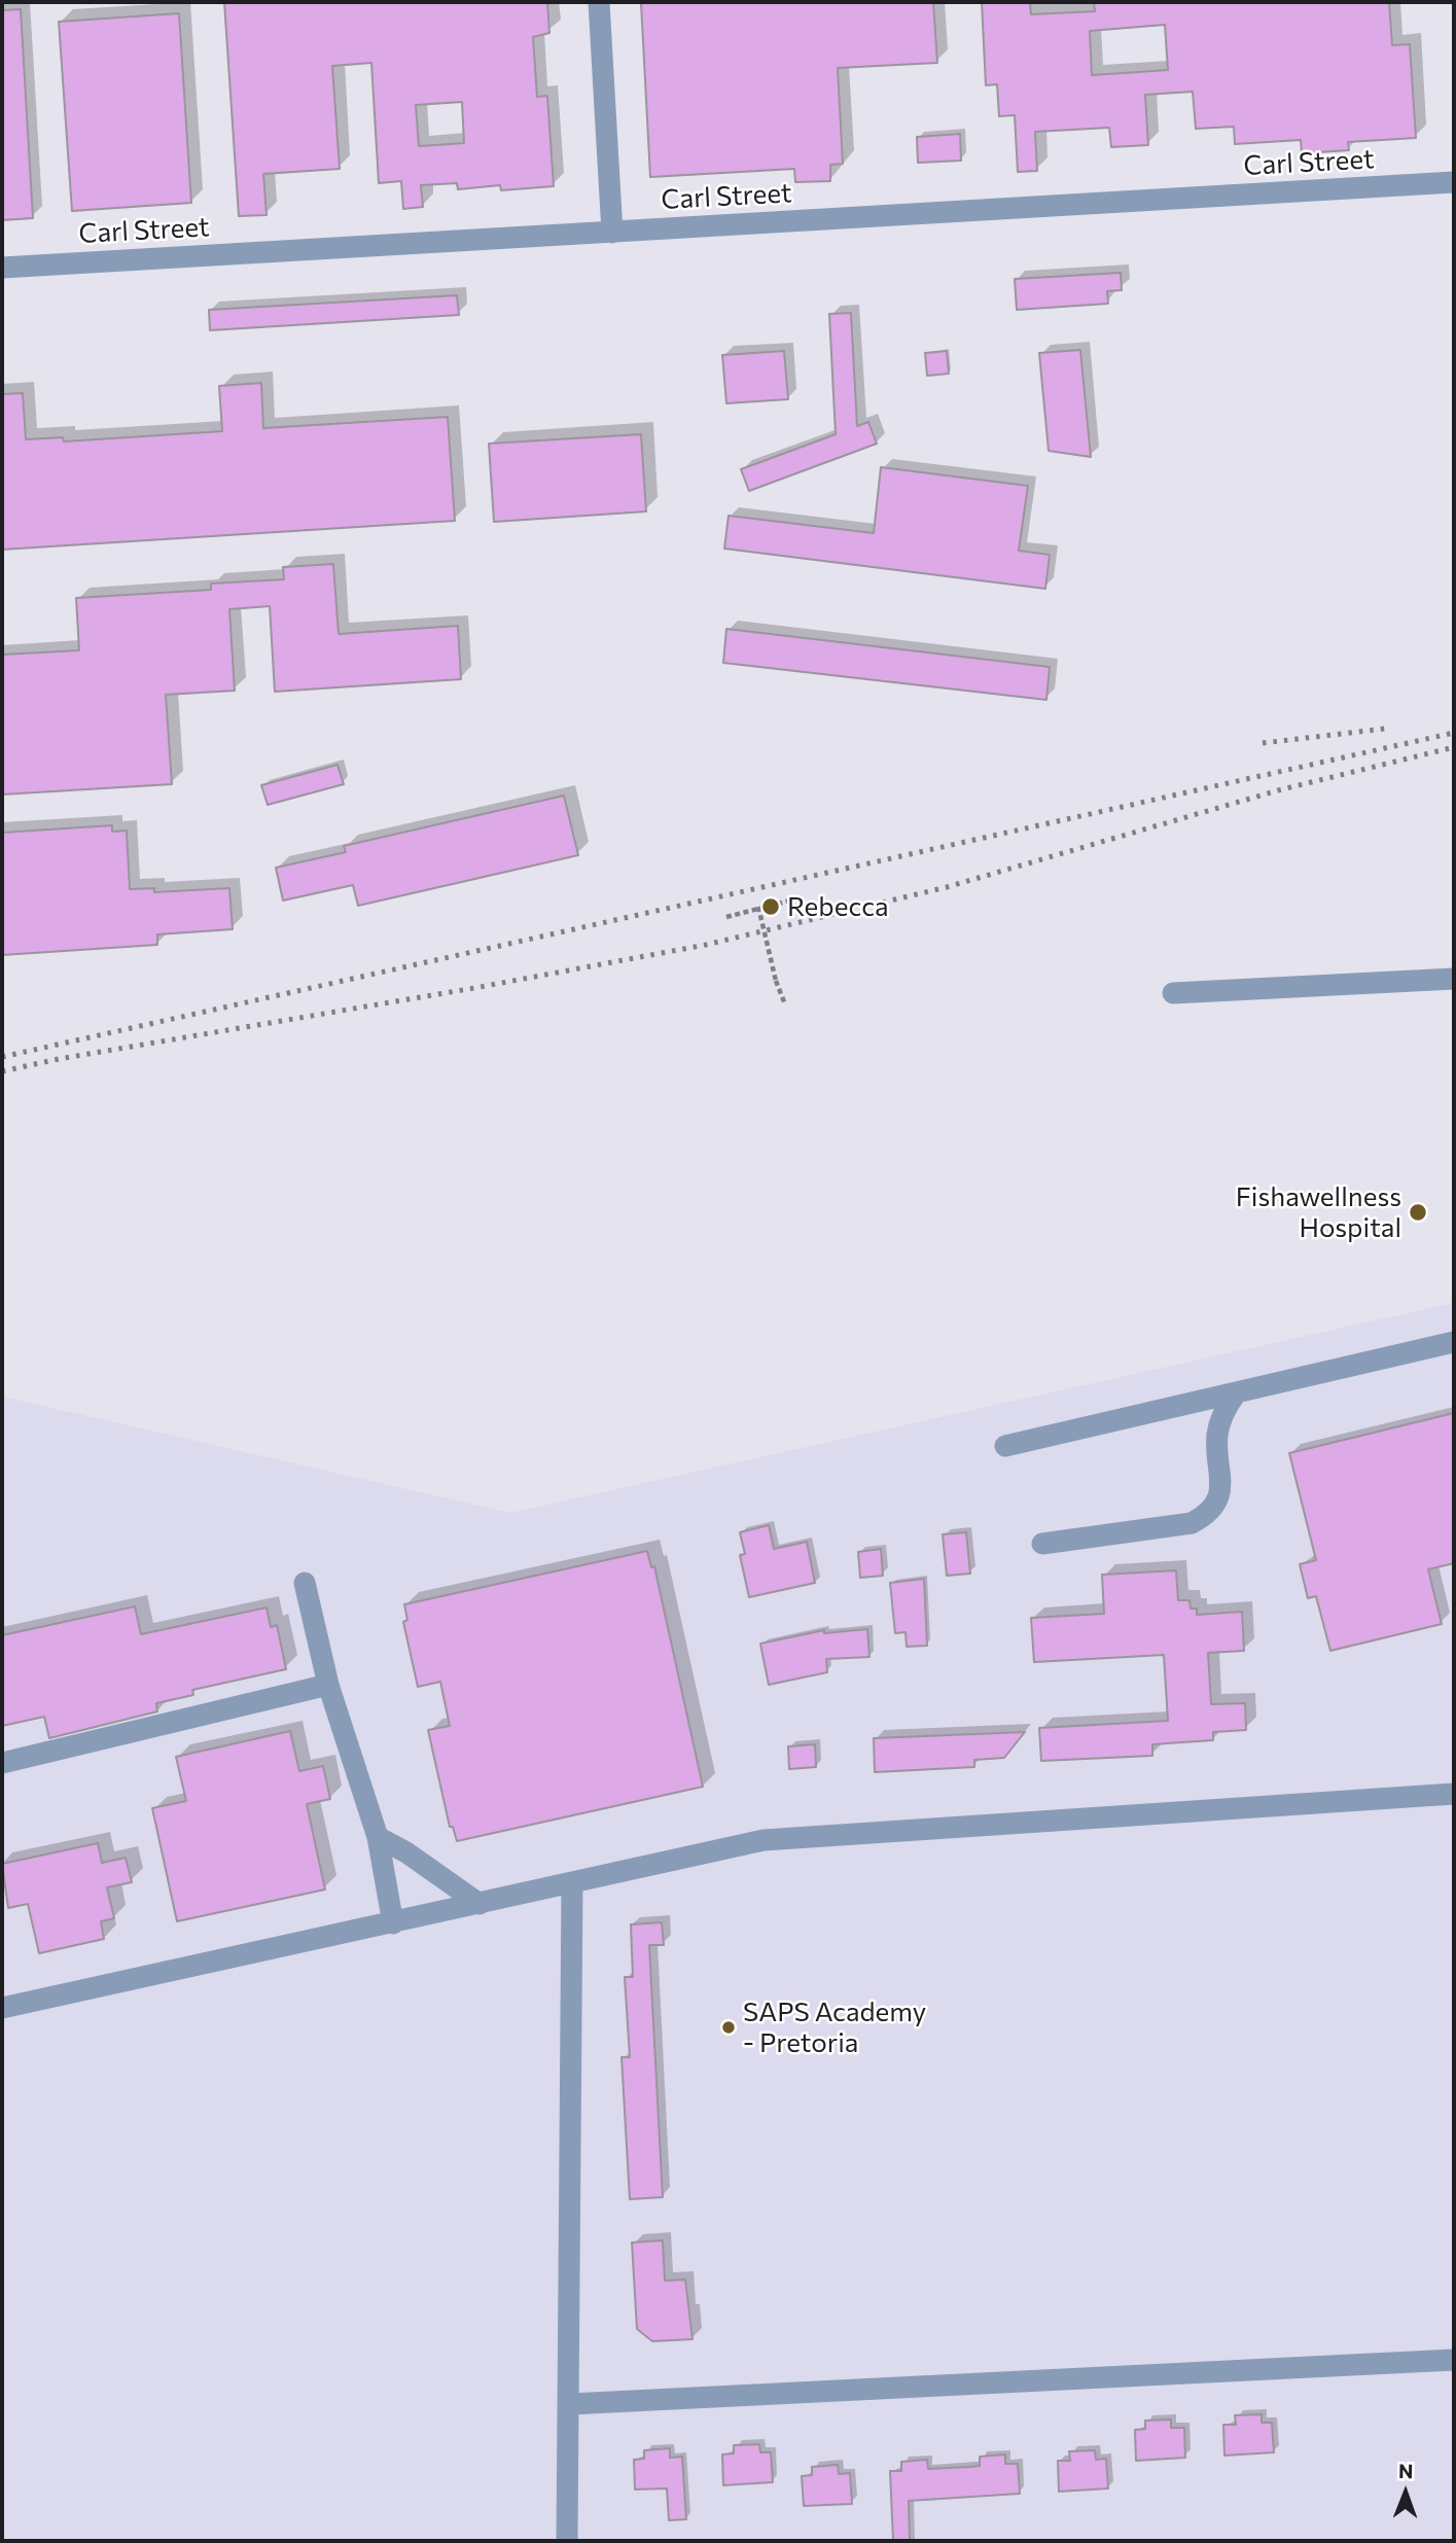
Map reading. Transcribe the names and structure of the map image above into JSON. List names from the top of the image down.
{
  "streets": {
    "street": ["Carl Street"]
  },
  "places": ["Rebecca", "Fishawellness Hospital", "SAPS Academy - Pretoria"],
  "north": "top"
}
